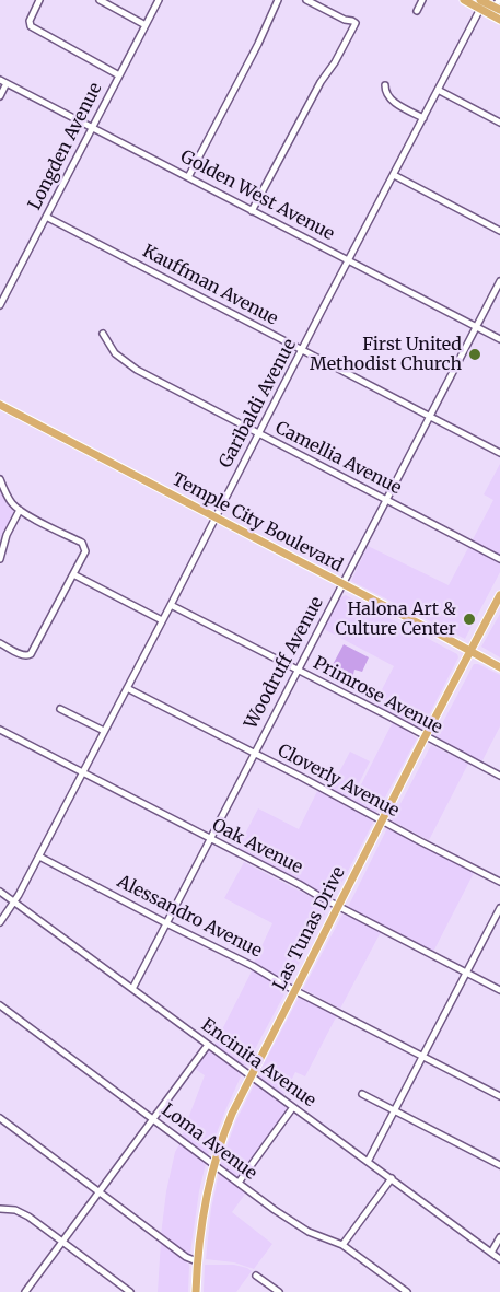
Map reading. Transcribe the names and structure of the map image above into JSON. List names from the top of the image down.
{
  "streets": {
    "main road": ["Temple City Boulevard", "Las Tunas Drive"],
    "street": [
      "Longden Avenue",
      "Golden West Avenue",
      "Kauffman Avenue",
      "Garibaldi Avenue",
      "Camellia Avenue",
      "Woodruff Avenue",
      "Primrose Avenue",
      "Cloverly Avenue",
      "Oak Avenue",
      "Alessandro Avenue",
      "Encinita Avenue",
      "Loma Avenue"
    ]
  },
  "crossings": [
    ["Longden Avenue", "Golden West Avenue"],
    ["Longden Avenue", "Kauffman Avenue"],
    ["Golden West Avenue", "Garibaldi Avenue"],
    ["Golden West Avenue", "Woodruff Avenue"],
    ["Kauffman Avenue", "Garibaldi Avenue"],
    ["Kauffman Avenue", "Woodruff Avenue"],
    ["Garibaldi Avenue", "Camellia Avenue"],
    ["Garibaldi Avenue", "Temple City Boulevard"],
    ["Garibaldi Avenue", "Primrose Avenue"],
    ["Garibaldi Avenue", "Cloverly Avenue"],
    ["Garibaldi Avenue", "Oak Avenue"],
    ["Garibaldi Avenue", "Alessandro Avenue"],
    ["Garibaldi Avenue", "Encinita Avenue"],
    ["Camellia Avenue", "Woodruff Avenue"],
    ["Temple City Boulevard", "Woodruff Avenue"],
    ["Temple City Boulevard", "Las Tunas Drive"],
    ["Woodruff Avenue", "Primrose Avenue"],
    ["Woodruff Avenue", "Cloverly Avenue"],
    ["Woodruff Avenue", "Oak Avenue"],
    ["Woodruff Avenue", "Alessandro Avenue"],
    ["Woodruff Avenue", "Encinita Avenue"],
    ["Primrose Avenue", "Las Tunas Drive"],
    ["Cloverly Avenue", "Las Tunas Drive"],
    ["Oak Avenue", "Las Tunas Drive"],
    ["Alessandro Avenue", "Las Tunas Drive"],
    ["Las Tunas Drive", "Encinita Avenue"],
    ["Las Tunas Drive", "Loma Avenue"]
  ],
  "places": ["First United Methodist Church", "Halona Art & Culture Center"]
}
